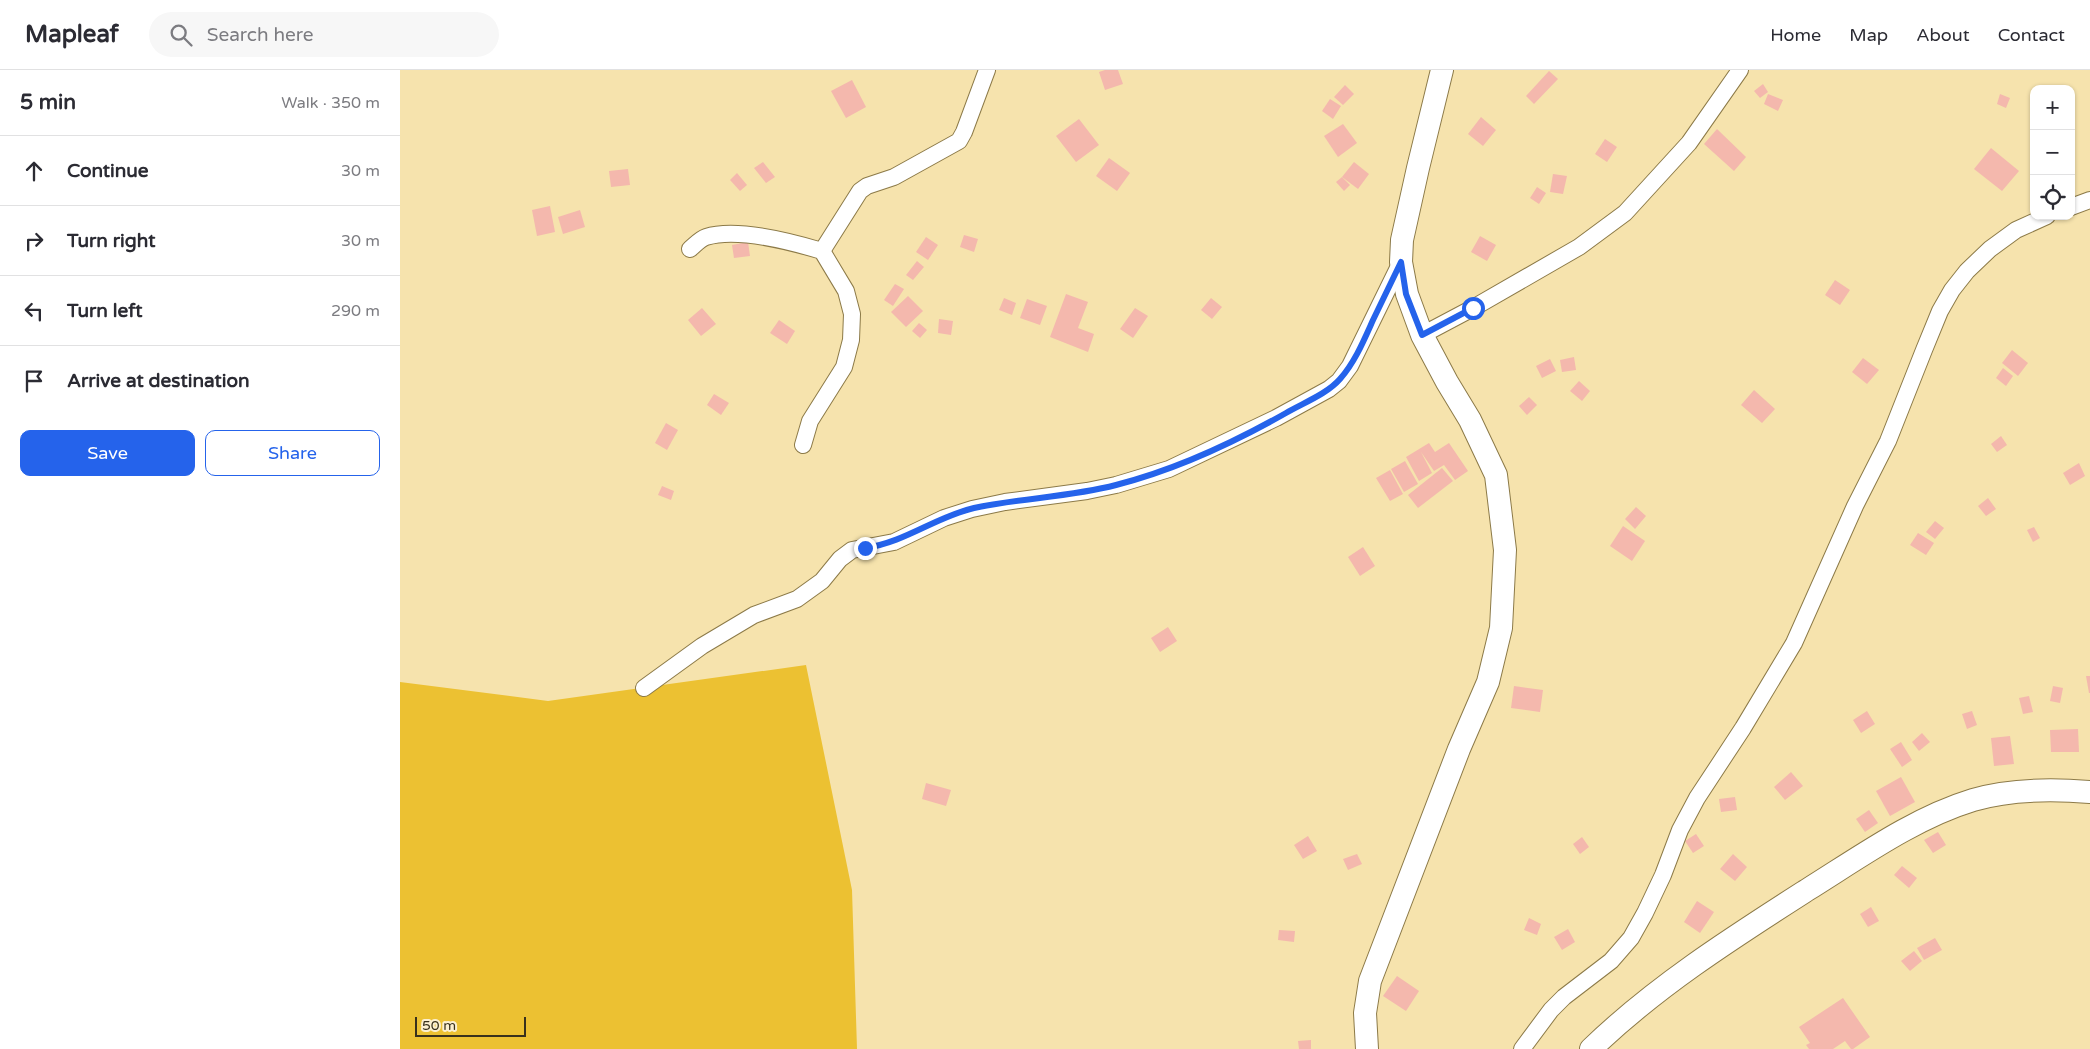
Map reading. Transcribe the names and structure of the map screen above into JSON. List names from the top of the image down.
{
  "scale_bar": "50 m",
  "page": {
    "header": "Mapleaf",
    "search": "Search here",
    "nav": [
      "Home",
      "Map",
      "About",
      "Contact"
    ],
    "heading": ["5 min", "Walk · 350 m"],
    "map_buttons": ["+", "−"],
    "list": [
      ["Continue", "30 m"],
      ["Turn right", "30 m"],
      ["Turn left", "290 m"],
      "Arrive at destination"
    ],
    "buttons": ["Save", "Share"],
    "scale": "50 m"
  }
}
